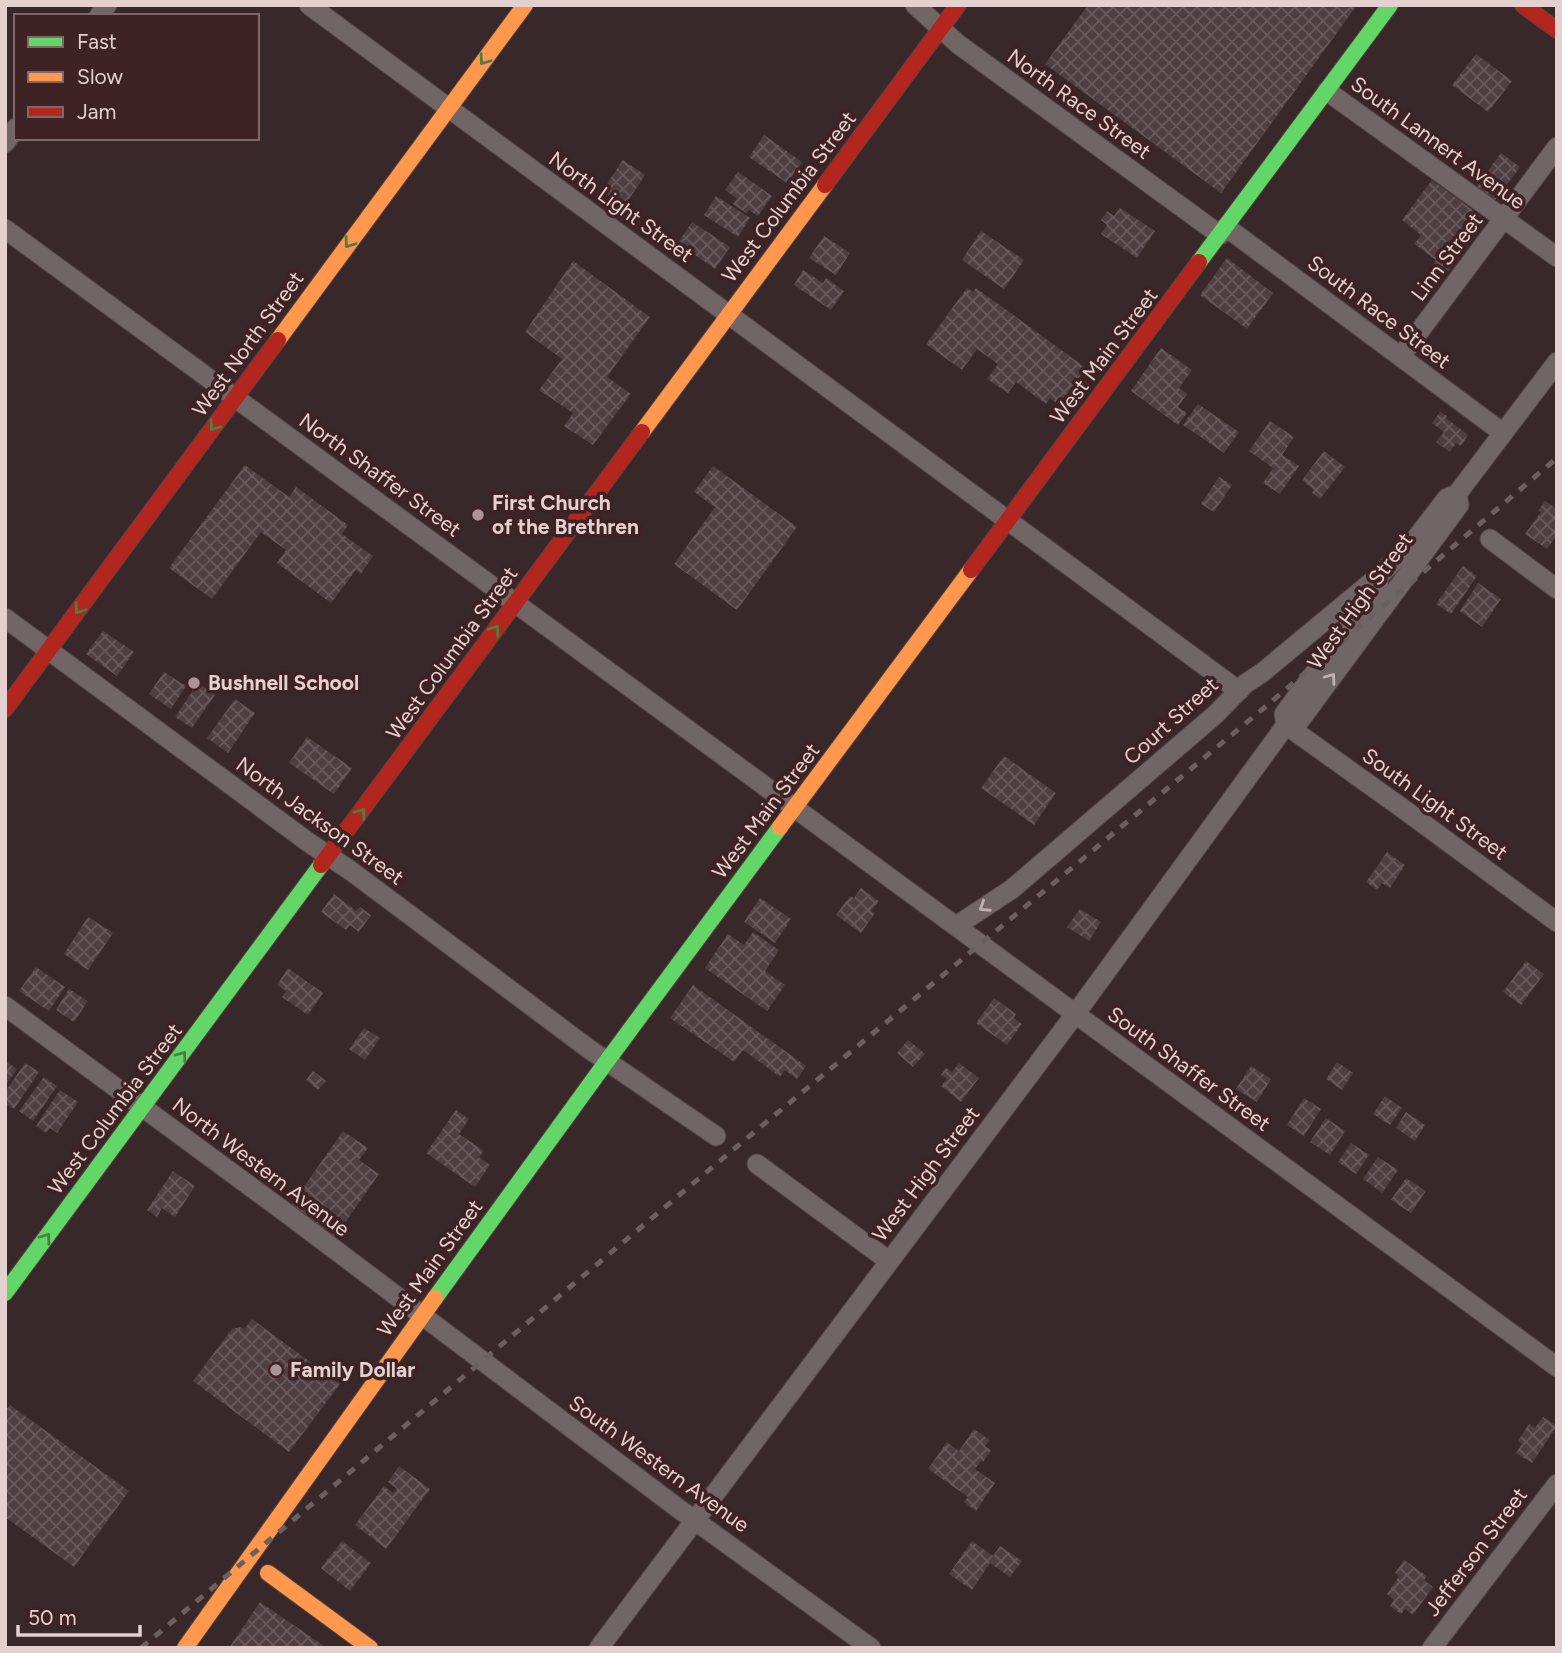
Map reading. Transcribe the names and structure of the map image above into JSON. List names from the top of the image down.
{
  "streets": {
    "main road": ["West Columbia Street", "West North Street", "West Main Street"],
    "street": [
      "North Race Street",
      "South Lannert Avenue",
      "North Light Street",
      "Linn Street",
      "South Race Street",
      "North Shaffer Street",
      "West High Street",
      "Court Street",
      "South Light Street",
      "North Jackson Street",
      "South Shaffer Street",
      "North Western Avenue",
      "South Western Avenue",
      "Jefferson Street"
    ]
  },
  "crossings": [
    ["North Race Street", "West Columbia Street"],
    ["North Race Street", "South Race Street"],
    ["North Race Street", "West Main Street"],
    ["South Lannert Avenue", "Linn Street"],
    ["South Lannert Avenue", "West Main Street"],
    ["West Columbia Street", "North Light Street"],
    ["West Columbia Street", "North Shaffer Street"],
    ["West Columbia Street", "North Jackson Street"],
    ["West Columbia Street", "North Western Avenue"],
    ["North Light Street", "West North Street"],
    ["North Light Street", "West Main Street"],
    ["Linn Street", "South Race Street"],
    ["South Race Street", "West Main Street"],
    ["South Race Street", "West High Street"],
    ["West North Street", "North Shaffer Street"],
    ["West North Street", "North Jackson Street"],
    ["West Main Street", "North Shaffer Street"],
    ["West Main Street", "North Jackson Street"],
    ["West Main Street", "South Shaffer Street"],
    ["West Main Street", "North Western Avenue"],
    ["West Main Street", "South Western Avenue"],
    ["North Shaffer Street", "South Shaffer Street"],
    ["West High Street", "Court Street"],
    ["West High Street", "South Light Street"],
    ["West High Street", "South Shaffer Street"],
    ["West High Street", "South Western Avenue"],
    ["Court Street", "South Shaffer Street"],
    ["North Western Avenue", "South Western Avenue"]
  ],
  "one_way": ["West Columbia Street", "West North Street", "Court Street"],
  "places": ["First Church of the Brethren", "Bushnell School", "Family Dollar"],
  "legend": ["Fast", "Slow", "Jam"],
  "scale_bar": "50 m"
}
